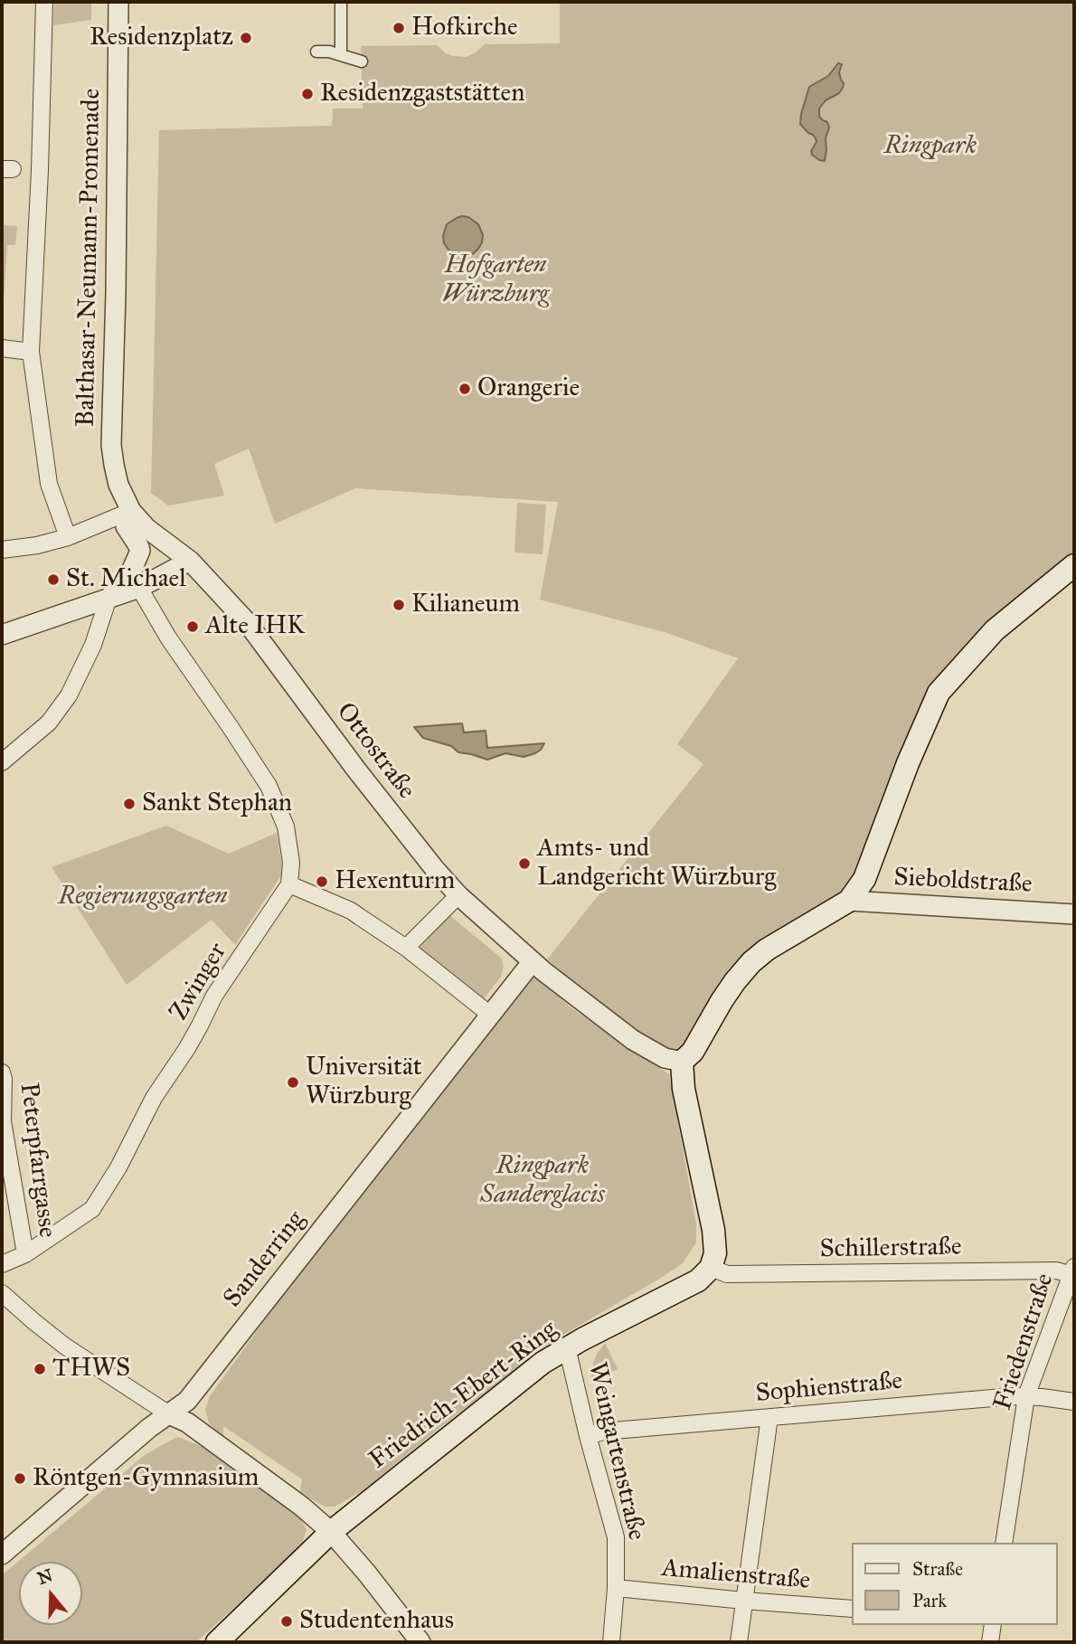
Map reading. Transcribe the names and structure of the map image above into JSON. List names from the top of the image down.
{
  "streets": {
    "main road": ["Friedrich-Ebert-Ring"],
    "street": [
      "Balthasar-Neumann-Promenade",
      "Ottostraße",
      "Sieboldstraße",
      "Zwinger",
      "Peterpfarrgasse",
      "Schillerstraße",
      "Sanderring",
      "Friedenstraße",
      "Sophienstraße",
      "Weingartenstraße",
      "Amalienstraße"
    ]
  },
  "crossings": [
    ["Balthasar-Neumann-Promenade", "Ottostraße"],
    ["Ottostraße", "Sanderring"],
    ["Zwinger", "Peterpfarrgasse"],
    ["Schillerstraße", "Friedenstraße"],
    ["Schillerstraße", "Friedrich-Ebert-Ring"],
    ["Friedenstraße", "Sophienstraße"],
    ["Sophienstraße", "Weingartenstraße"],
    ["Friedrich-Ebert-Ring", "Weingartenstraße"],
    ["Weingartenstraße", "Amalienstraße"]
  ],
  "parks": [
    "Ringpark",
    "Hofgarten Würzburg",
    "Regierungsgarten",
    "Ringpark Sanderglacis"
  ],
  "places": [
    "Hofkirche",
    "Residenzplatz",
    "Residenzgaststätten",
    "Orangerie",
    "St. Michael",
    "Kilianeum",
    "Alte IHK",
    "Sankt Stephan",
    "Amts- und Landgericht Würzburg",
    "Hexenturm",
    "Universität Würzburg",
    "THWS",
    "Röntgen-Gymnasium",
    "Studentenhaus"
  ],
  "legend": ["Straße", "Park"],
  "north": "top"
}
